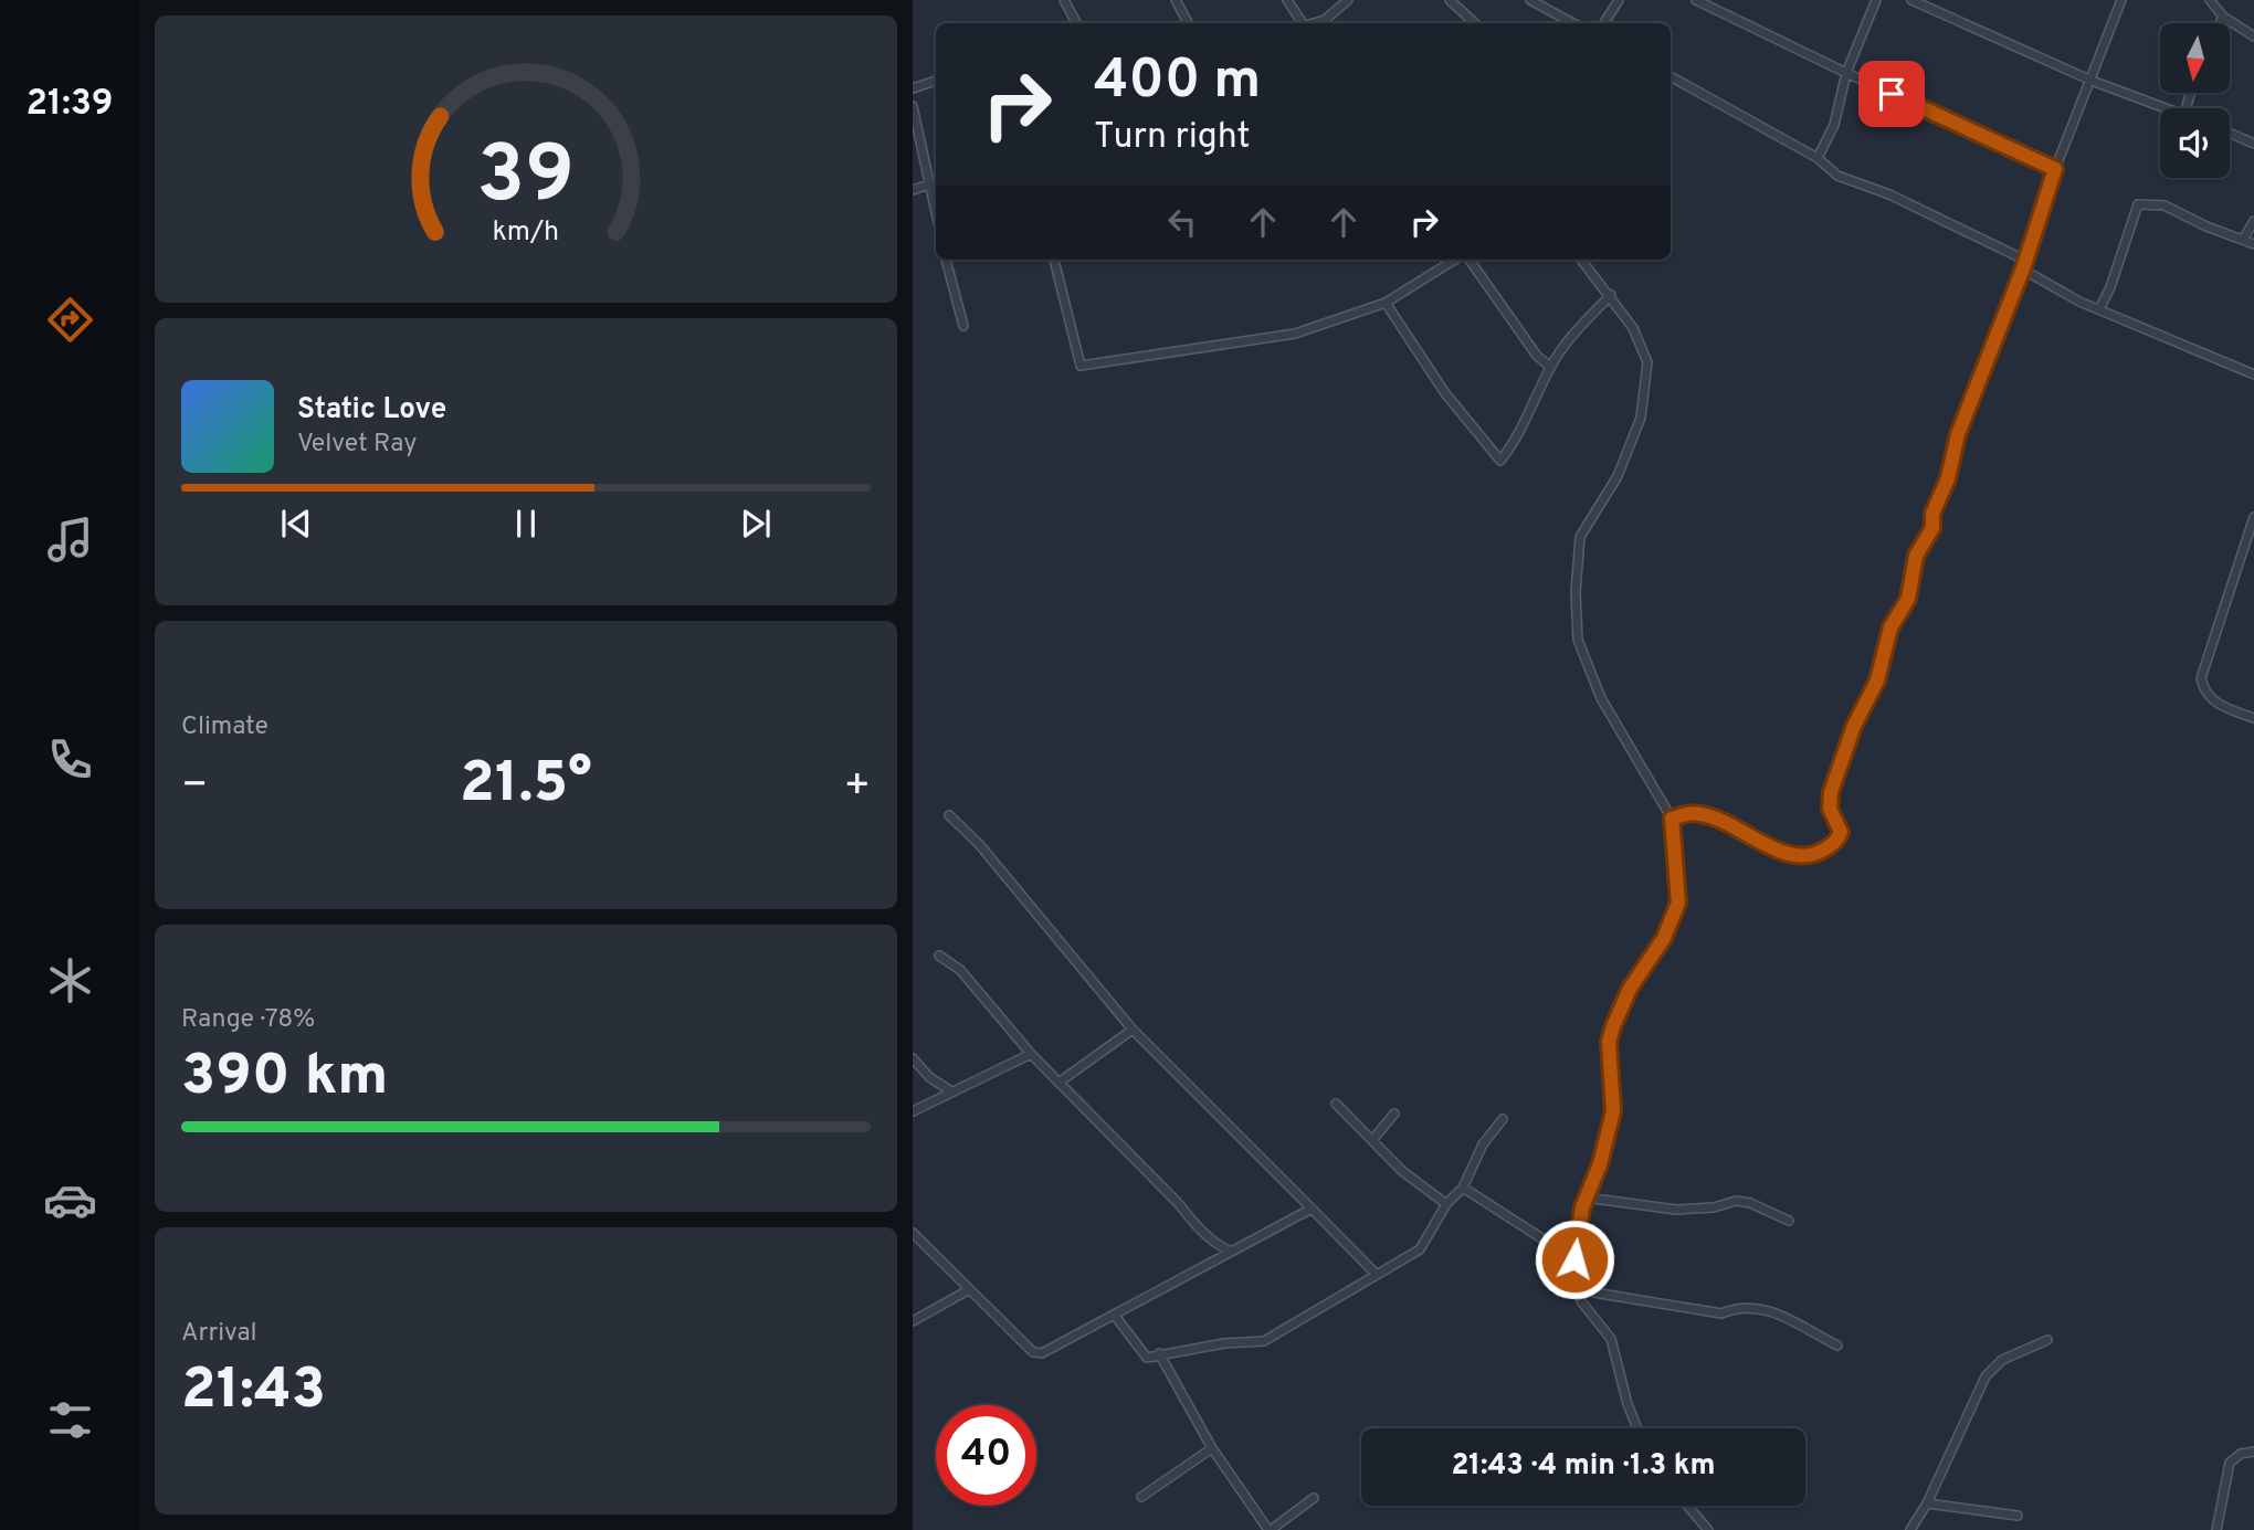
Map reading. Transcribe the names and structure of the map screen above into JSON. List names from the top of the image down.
{
  "north": "bottom",
  "page": {
    "tabs": "21:39",
    "turn": ["400 m", "Turn right"],
    "song": ["Static Love", "Velvet Ray"],
    "tile": [
      "Climate",
      ["Range · 78%", "390 km"],
      ["Arrival", "21:43"]
    ],
    "heat": ["−", "21.5°", "+"],
    "limit": "40",
    "trip": "21:43 · 4 min · 1.3 km",
    "gauge": ["39", "km/h"]
  }
}
